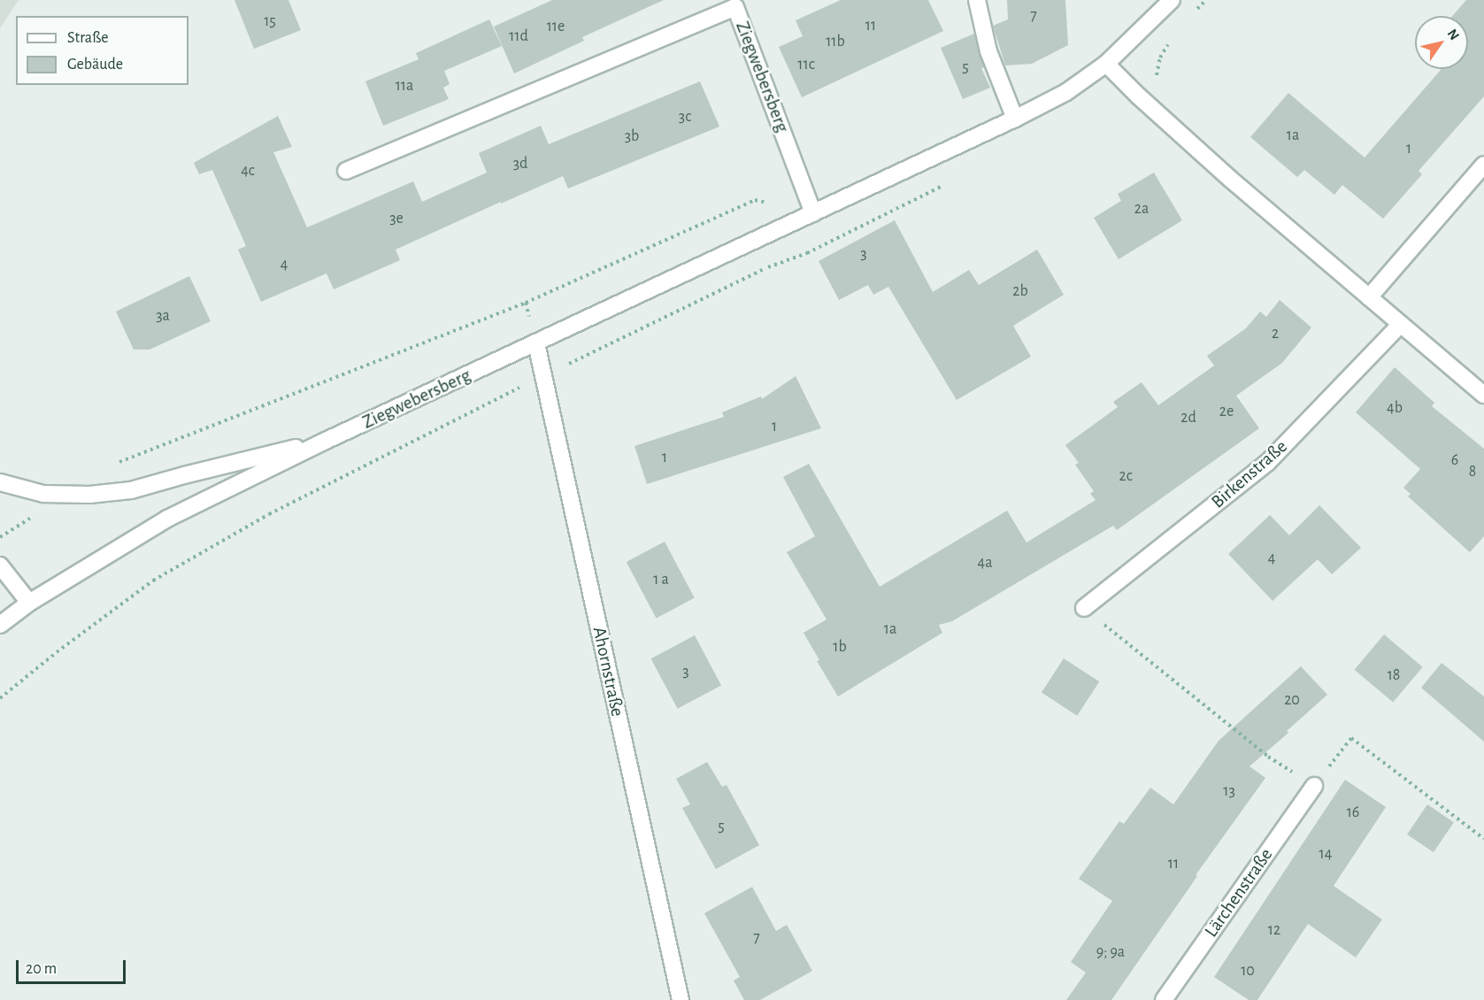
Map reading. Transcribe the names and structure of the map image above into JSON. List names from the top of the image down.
{
  "streets": {
    "street": [
      "Ziegwebersberg",
      "Birkenstraße",
      "Ahornstraße",
      "Lärchenstraße"
    ]
  },
  "crossings": [
    ["Ziegwebersberg", "Ahornstraße"]
  ],
  "house_numbers": [
    "7",
    "15",
    "11",
    "11e",
    "11d",
    "11b",
    "11c",
    "5",
    "11a",
    "3c",
    "1a",
    "3b",
    "1",
    "3d",
    "4c",
    "2a",
    "3e",
    "3",
    "4",
    "2b",
    "3a",
    "2",
    "4b",
    "2e",
    "2d",
    "1",
    "1",
    "6",
    "8",
    "2c",
    "4",
    "4a",
    "1 a",
    "1a",
    "1b",
    "3",
    "18",
    "20",
    "13",
    "16",
    "5",
    "14",
    "11",
    "12",
    "7",
    "9; 9a",
    "10"
  ],
  "legend": ["Straße", "Gebäude"],
  "scale_bar": "20 m",
  "north": "top right"
}
